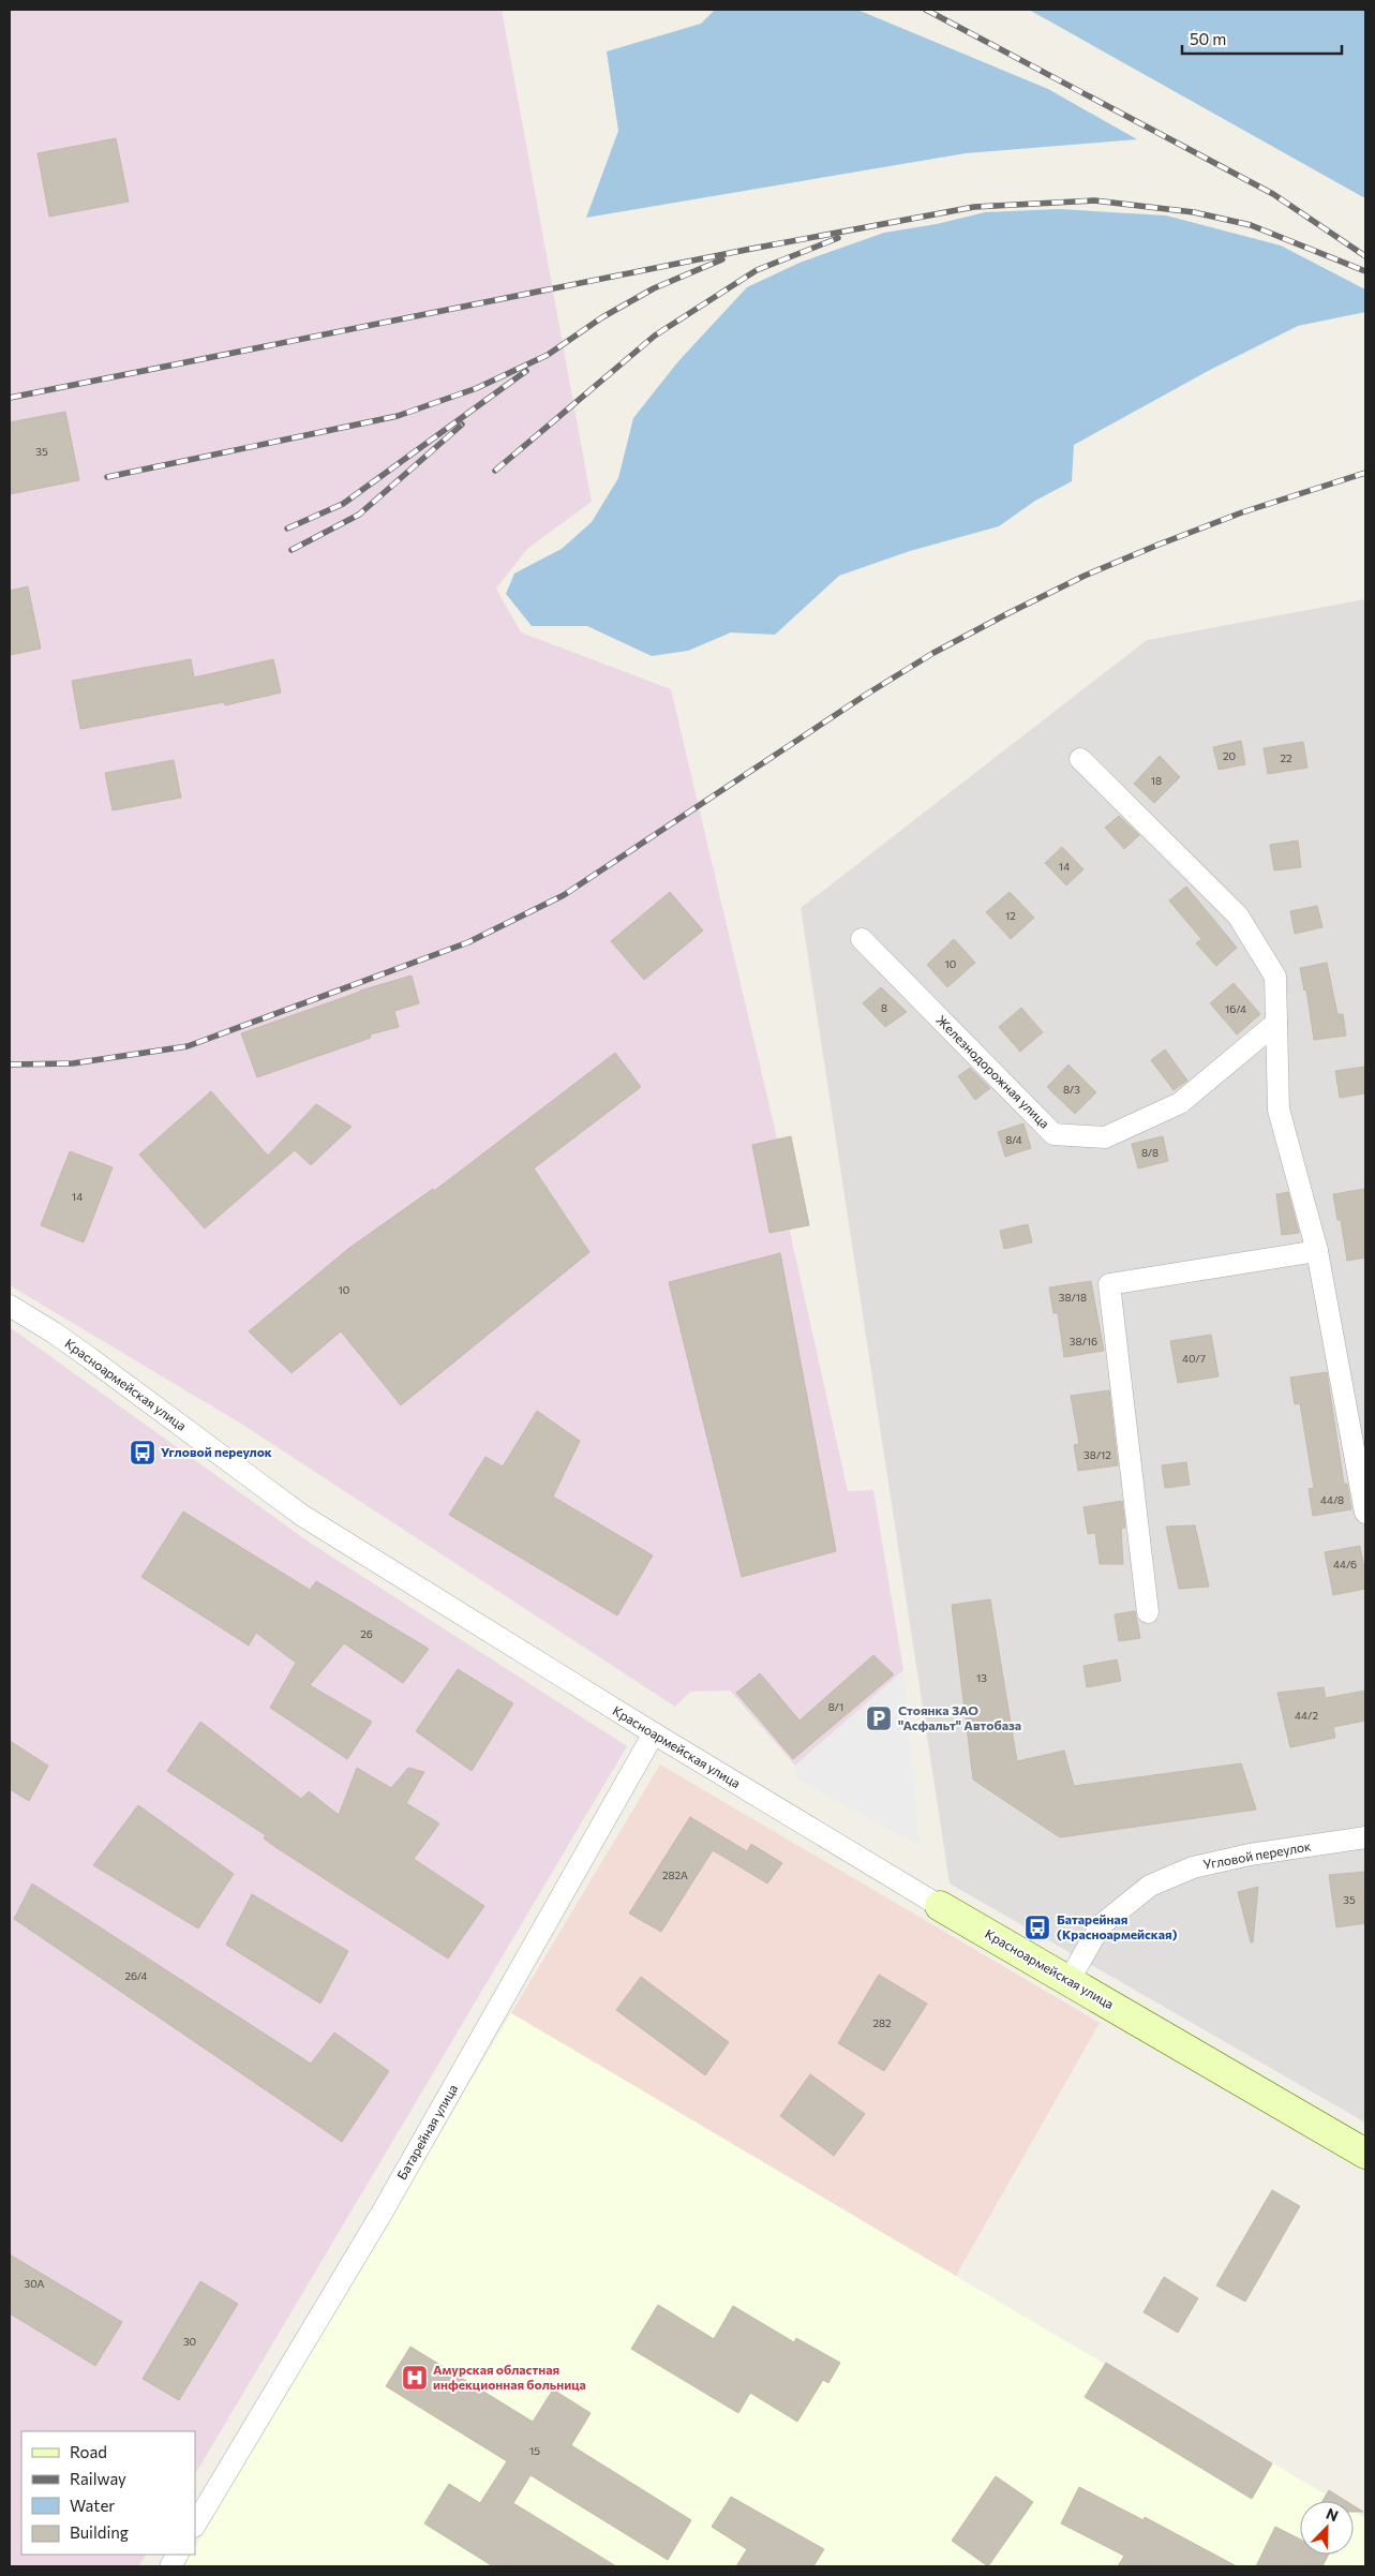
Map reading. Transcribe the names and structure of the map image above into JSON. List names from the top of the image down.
{
  "streets": {
    "street": [
      "Железнодорожная улица",
      "Красноармейская улица",
      "Угловой переулок",
      "Батарейная улица"
    ]
  },
  "crossings": [
    ["Красноармейская улица", "Угловой переулок"],
    ["Красноармейская улица", "Батарейная улица"]
  ],
  "places": {
    "bus stop": ["Угловой переулок", "Батарейная (Красноармейская)"],
    "parking": ["Стоянка ЗАО \"Асфальт\" Автобаза"],
    "hospital": ["Амурская областная инфекционная больница"]
  },
  "house_numbers": [
    "35",
    "20",
    "22",
    "18",
    "14",
    "12",
    "10",
    "8",
    "16/4",
    "8/3",
    "8/4",
    "8/8",
    "14",
    "10",
    "38/18",
    "38/16",
    "40/7",
    "38/12",
    "44/8",
    "44/6",
    "26",
    "13",
    "8/1",
    "44/2",
    "282А",
    "35",
    "26/4",
    "282",
    "30А",
    "30",
    "15"
  ],
  "legend": [
    "Road",
    "Railway",
    "Water",
    "Building"
  ],
  "scale_bar": "50 m",
  "north": "top right"
}
